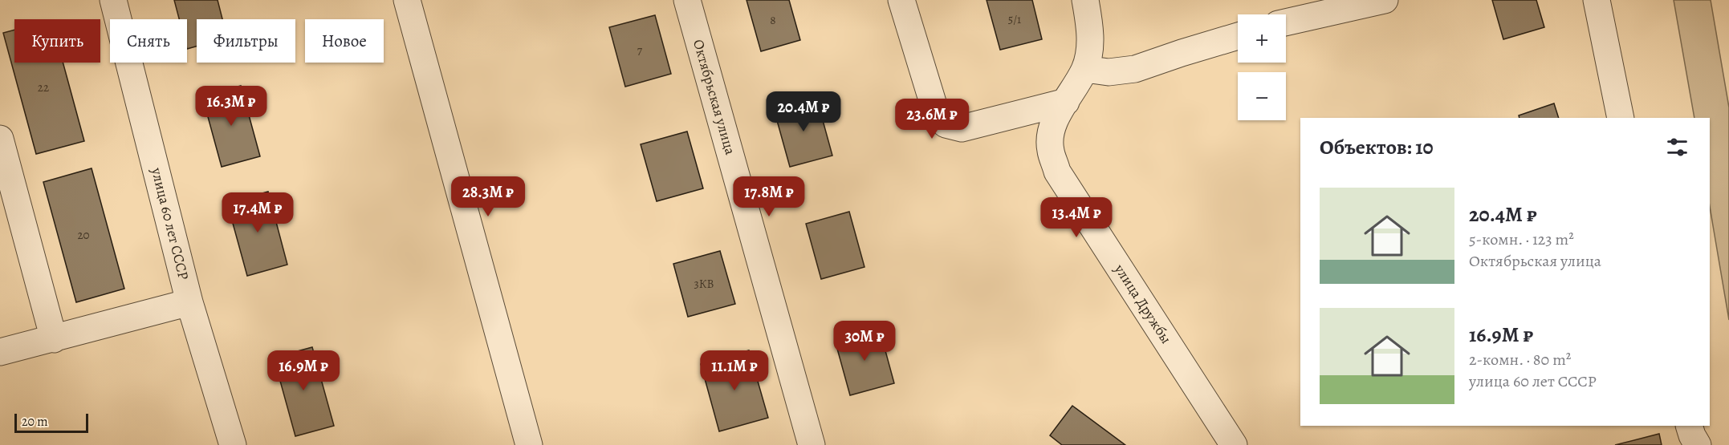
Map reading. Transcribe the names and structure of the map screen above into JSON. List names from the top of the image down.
{
  "streets": {
    "street": ["Октябрьская улица", "улица 60 лет СССР", "улица Дружбы"]
  },
  "house_numbers": [
    "5/1",
    "8",
    "7",
    "22",
    "20",
    "3КВ"
  ],
  "scale_bar": "20 m",
  "page": {
    "map_buttons": ["+", "−"],
    "chip": [
      "Купить",
      "Снять",
      "Фильтры",
      "Новое"
    ],
    "price": [
      "16.3M ₽",
      "20.4M ₽",
      "23.6M ₽",
      "28.3M ₽",
      "17.8M ₽",
      "17.4M ₽",
      "13.4M ₽",
      "30M ₽",
      "16.9M ₽",
      "11.1M ₽"
    ],
    "heading": "Объектов: 10",
    "list": [
      {
        "name": "20.4M ₽",
        "note": "5-комн. · 123 m² · Октябрьская улица"
      },
      {
        "name": "16.9M ₽",
        "note": "2-комн. · 80 m² · улица 60 лет СССР"
      }
    ],
    "scale": "20 m"
  }
}
